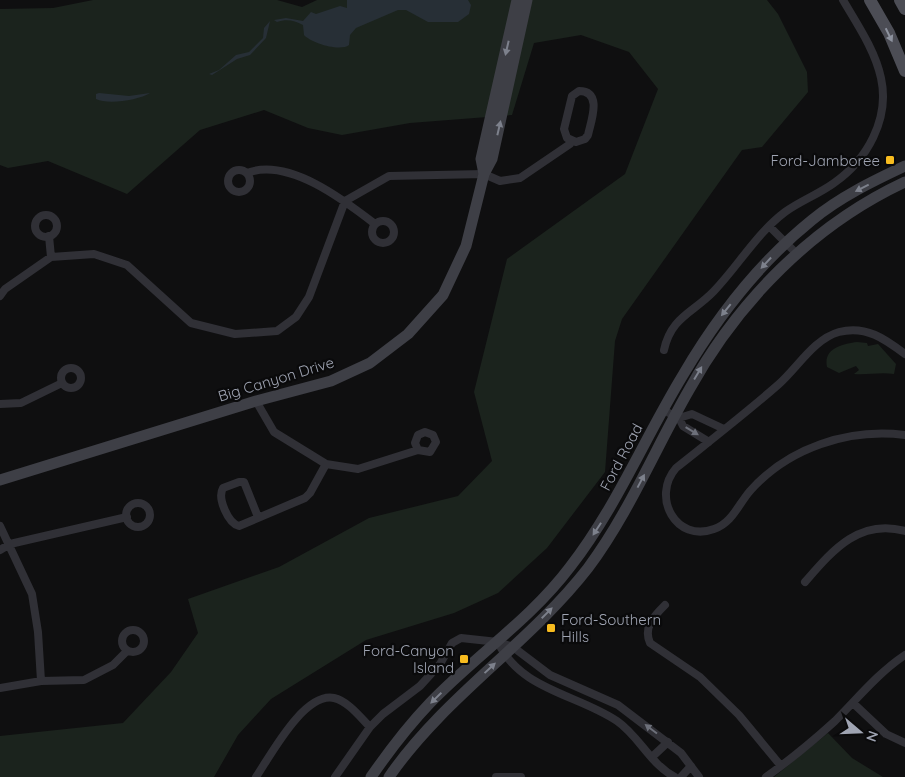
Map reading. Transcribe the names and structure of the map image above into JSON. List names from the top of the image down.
{
  "streets": {
    "main road": ["Big Canyon Drive", "Ford Road"]
  },
  "places": {
    "transit": ["Ford-Jamboree", "Ford-Southern Hills", "Ford-Canyon Island"]
  },
  "north": "right"
}
